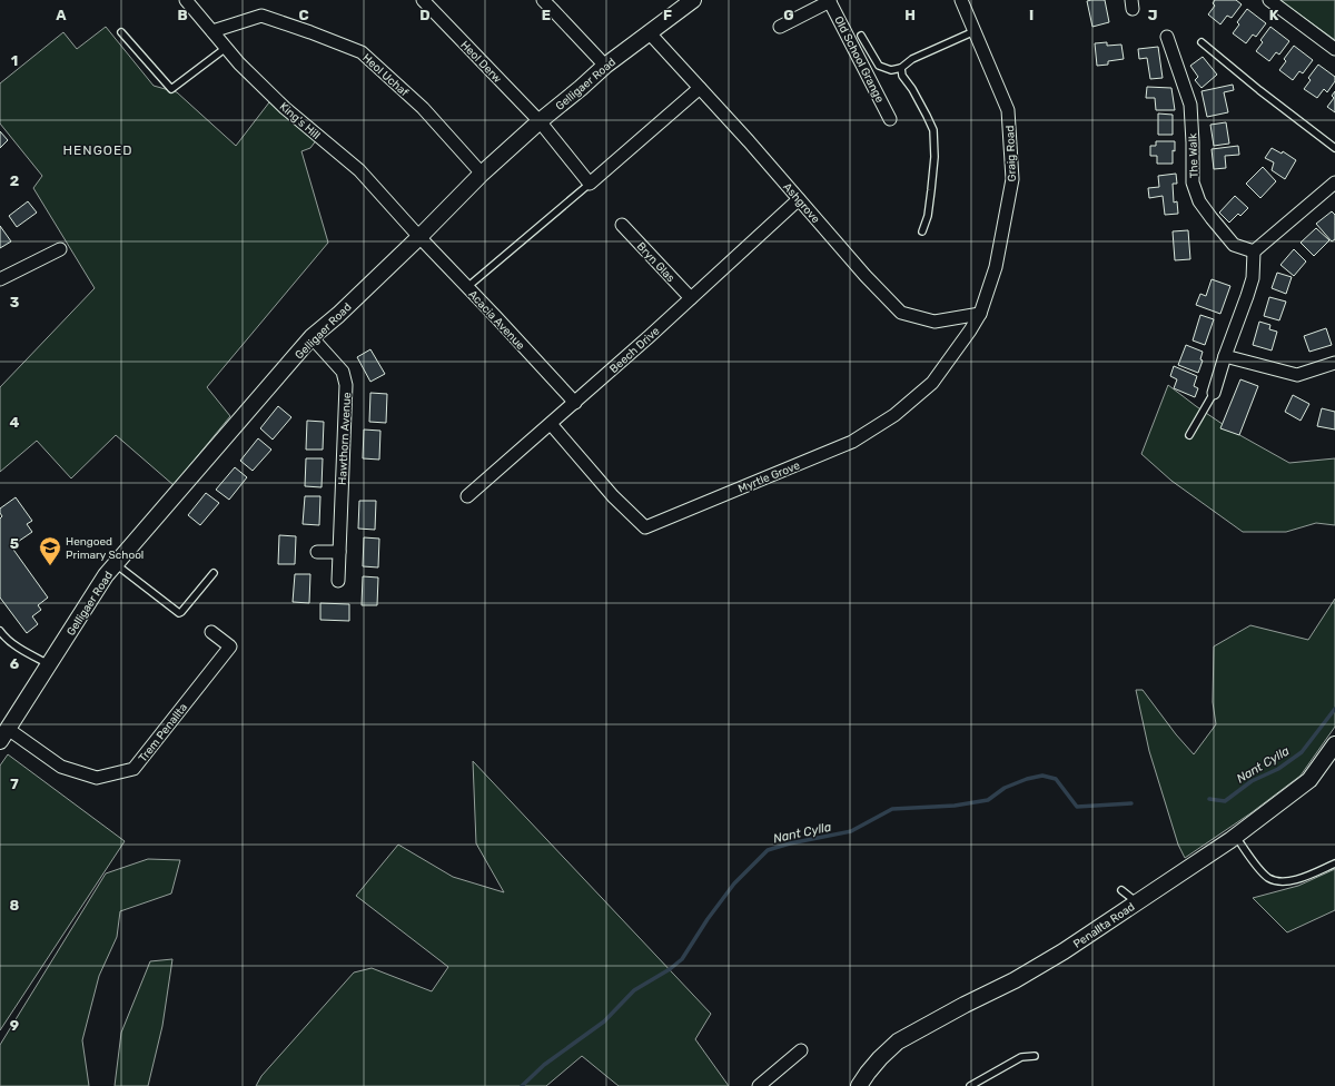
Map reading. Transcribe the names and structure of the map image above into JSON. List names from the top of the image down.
{
  "streets": {
    "street": [
      "Old School Grange",
      "Heol Derw",
      "Heol Uchaf",
      "Gelligaer Road",
      "King's Hill",
      "Graig Road",
      "The Walk",
      "Ashgrove",
      "Bryn Glas",
      "Acacia Avenue",
      "Beech Drive",
      "Hawthorn Avenue",
      "Myrtle Grove",
      "Trem Penallta",
      "Penallta Road"
    ]
  },
  "crossings": [
    ["Heol Derw", "Gelligaer Road"],
    ["Heol Uchaf", "Gelligaer Road"],
    ["Heol Uchaf", "King's Hill"],
    ["Gelligaer Road", "King's Hill"],
    ["Gelligaer Road", "Ashgrove"],
    ["Gelligaer Road", "Acacia Avenue"],
    ["Gelligaer Road", "Hawthorn Avenue"],
    ["Gelligaer Road", "Trem Penallta"],
    ["King's Hill", "Acacia Avenue"],
    ["Graig Road", "Ashgrove"],
    ["Graig Road", "Myrtle Grove"],
    ["Ashgrove", "Beech Drive"],
    ["Ashgrove", "Myrtle Grove"],
    ["Bryn Glas", "Beech Drive"],
    ["Acacia Avenue", "Beech Drive"],
    ["Beech Drive", "Myrtle Grove"]
  ],
  "districts": ["HENGOED"],
  "water": ["Nant Cylla"],
  "places": {
    "school or university": ["Hengoed Primary School"]
  },
  "grid": {
    "columns": [
      "A",
      "B",
      "C",
      "D",
      "E",
      "F",
      "G",
      "H",
      "I",
      "J",
      "K"
    ],
    "rows": [
      "1",
      "2",
      "3",
      "4",
      "5",
      "6",
      "7",
      "8",
      "9"
    ]
  }
}
